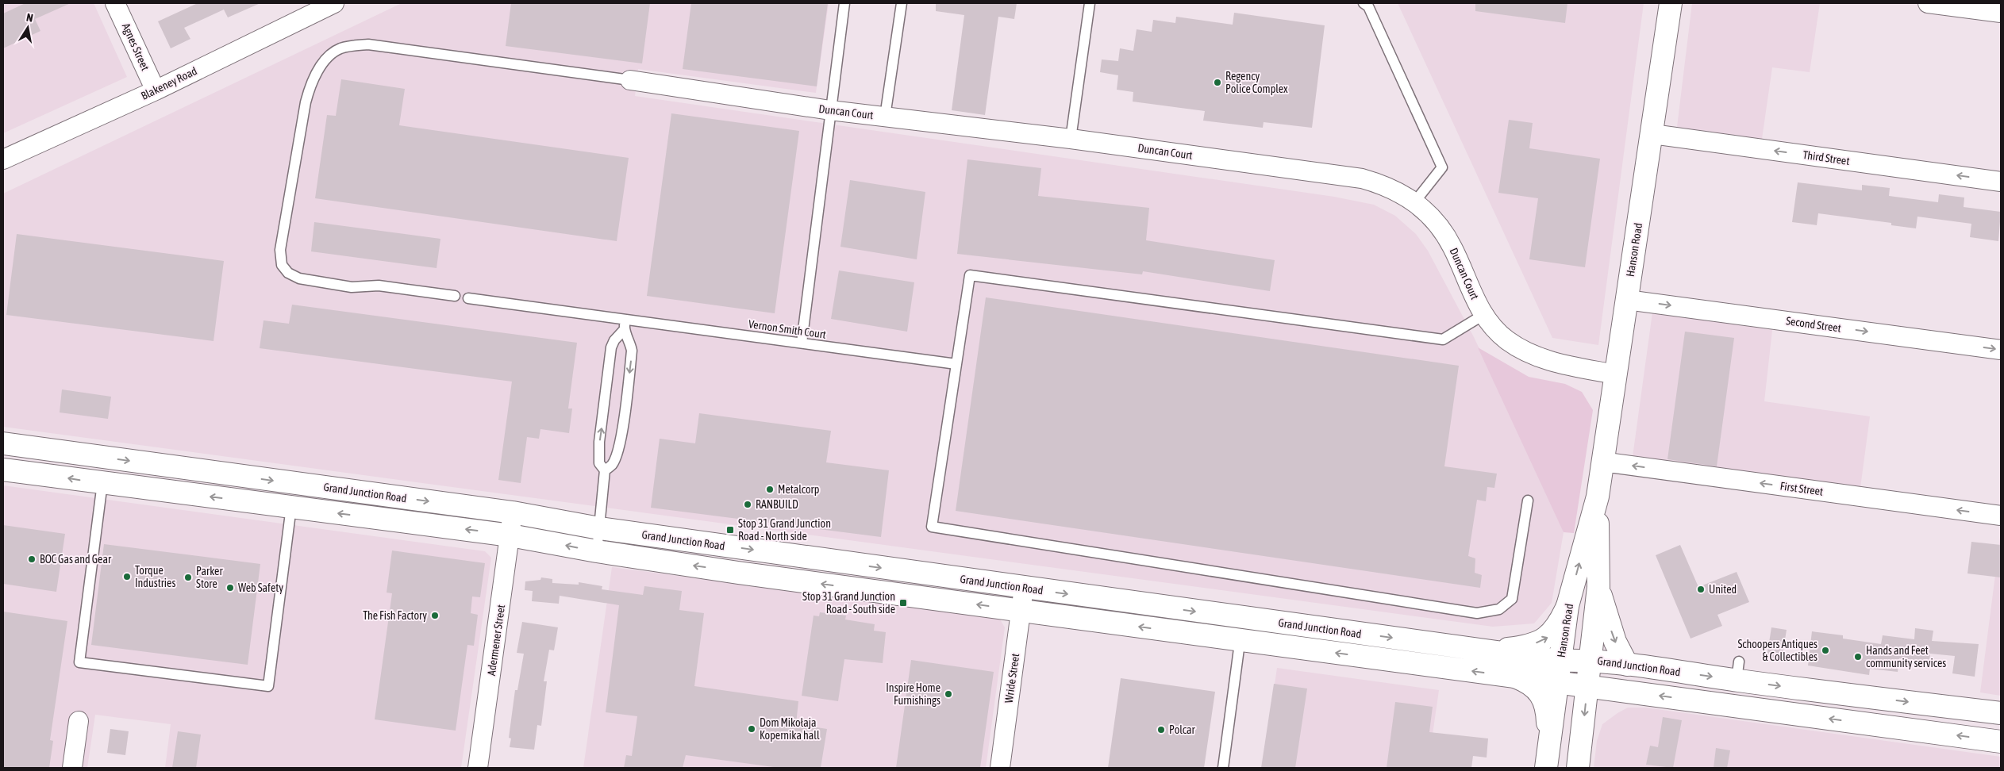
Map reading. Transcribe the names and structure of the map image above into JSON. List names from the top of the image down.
{
  "streets": {
    "main road": ["Hanson Road", "Grand Junction Road"],
    "street": [
      "Agnes Street",
      "Blakeney Road",
      "Duncan Court",
      "Third Street",
      "Second Street",
      "First Street",
      "Adermener Street",
      "Wride Street"
    ],
    "lane": ["Vernon Smith Court"]
  },
  "crossings": [
    ["Agnes Street", "Blakeney Road"],
    ["Duncan Court", "Hanson Road"],
    ["Third Street", "Hanson Road"],
    ["Hanson Road", "Second Street"],
    ["Hanson Road", "First Street"],
    ["Hanson Road", "Grand Junction Road"],
    ["Grand Junction Road", "Adermener Street"],
    ["Grand Junction Road", "Wride Street"]
  ],
  "one_way": ["Third Street", "Second Street", "First Street"],
  "places": {
    "other": [
      "Regency Police Complex",
      "Metalcorp",
      "RANBUILD",
      "BOC Gas and Gear",
      "Torque Industries",
      "Parker Store",
      "Web Safety",
      "United",
      "The Fish Factory",
      "Schoopers Antiques & Collectibles",
      "Hands and Feet community services",
      "Inspire Home Furnishings",
      "Dom Mikołaja Kopernika hall",
      "Polcar"
    ],
    "transit": ["Stop 31 Grand Junction Road - North side", "Stop 31 Grand Junction Road - South side"]
  },
  "north": "top"
}
